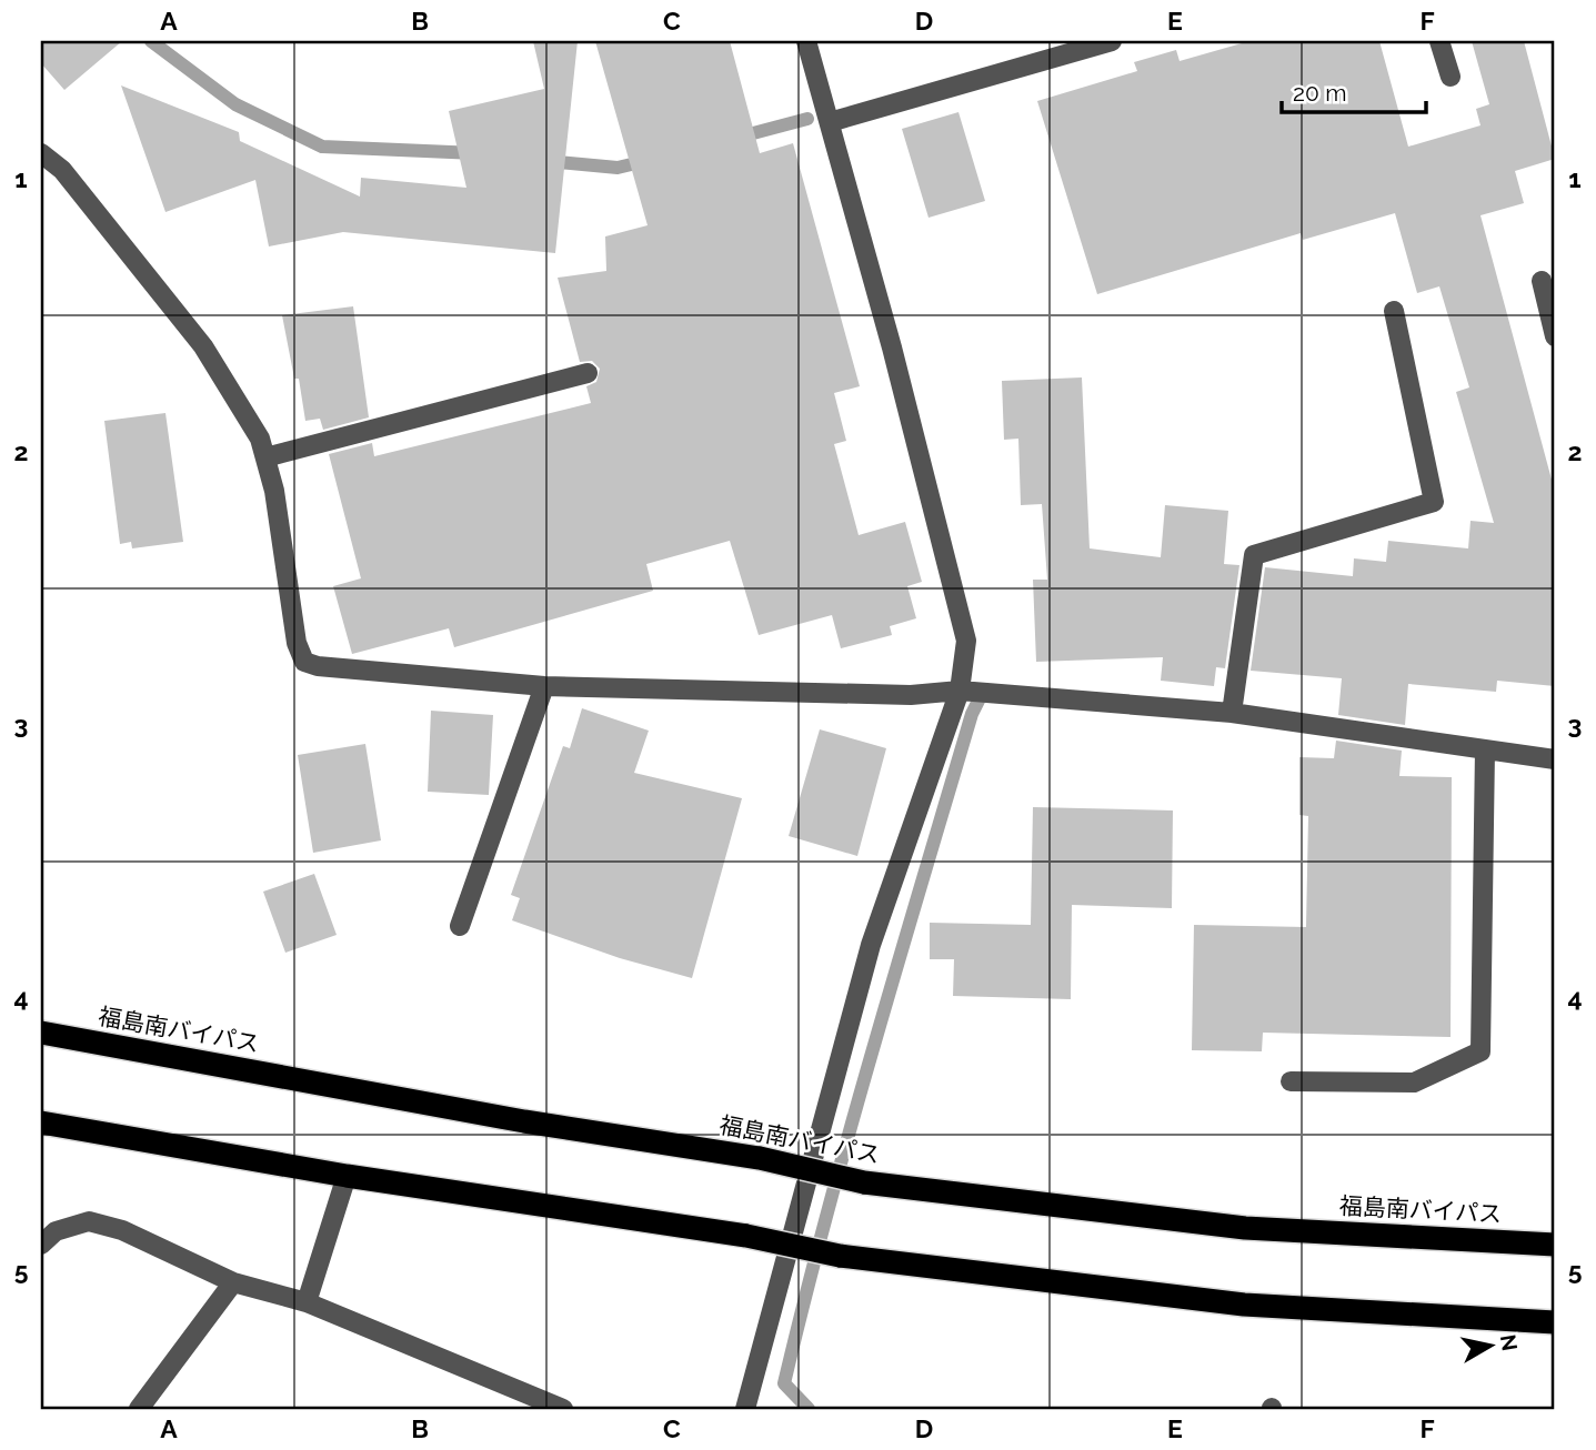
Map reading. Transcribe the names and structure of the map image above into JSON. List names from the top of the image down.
{
  "streets": {
    "highway": ["福島南バイパス"]
  },
  "scale_bar": "20 m",
  "north": "right",
  "grid": {
    "columns": [
      "A",
      "B",
      "C",
      "D",
      "E",
      "F"
    ],
    "rows": [
      "1",
      "2",
      "3",
      "4",
      "5"
    ]
  }
}
